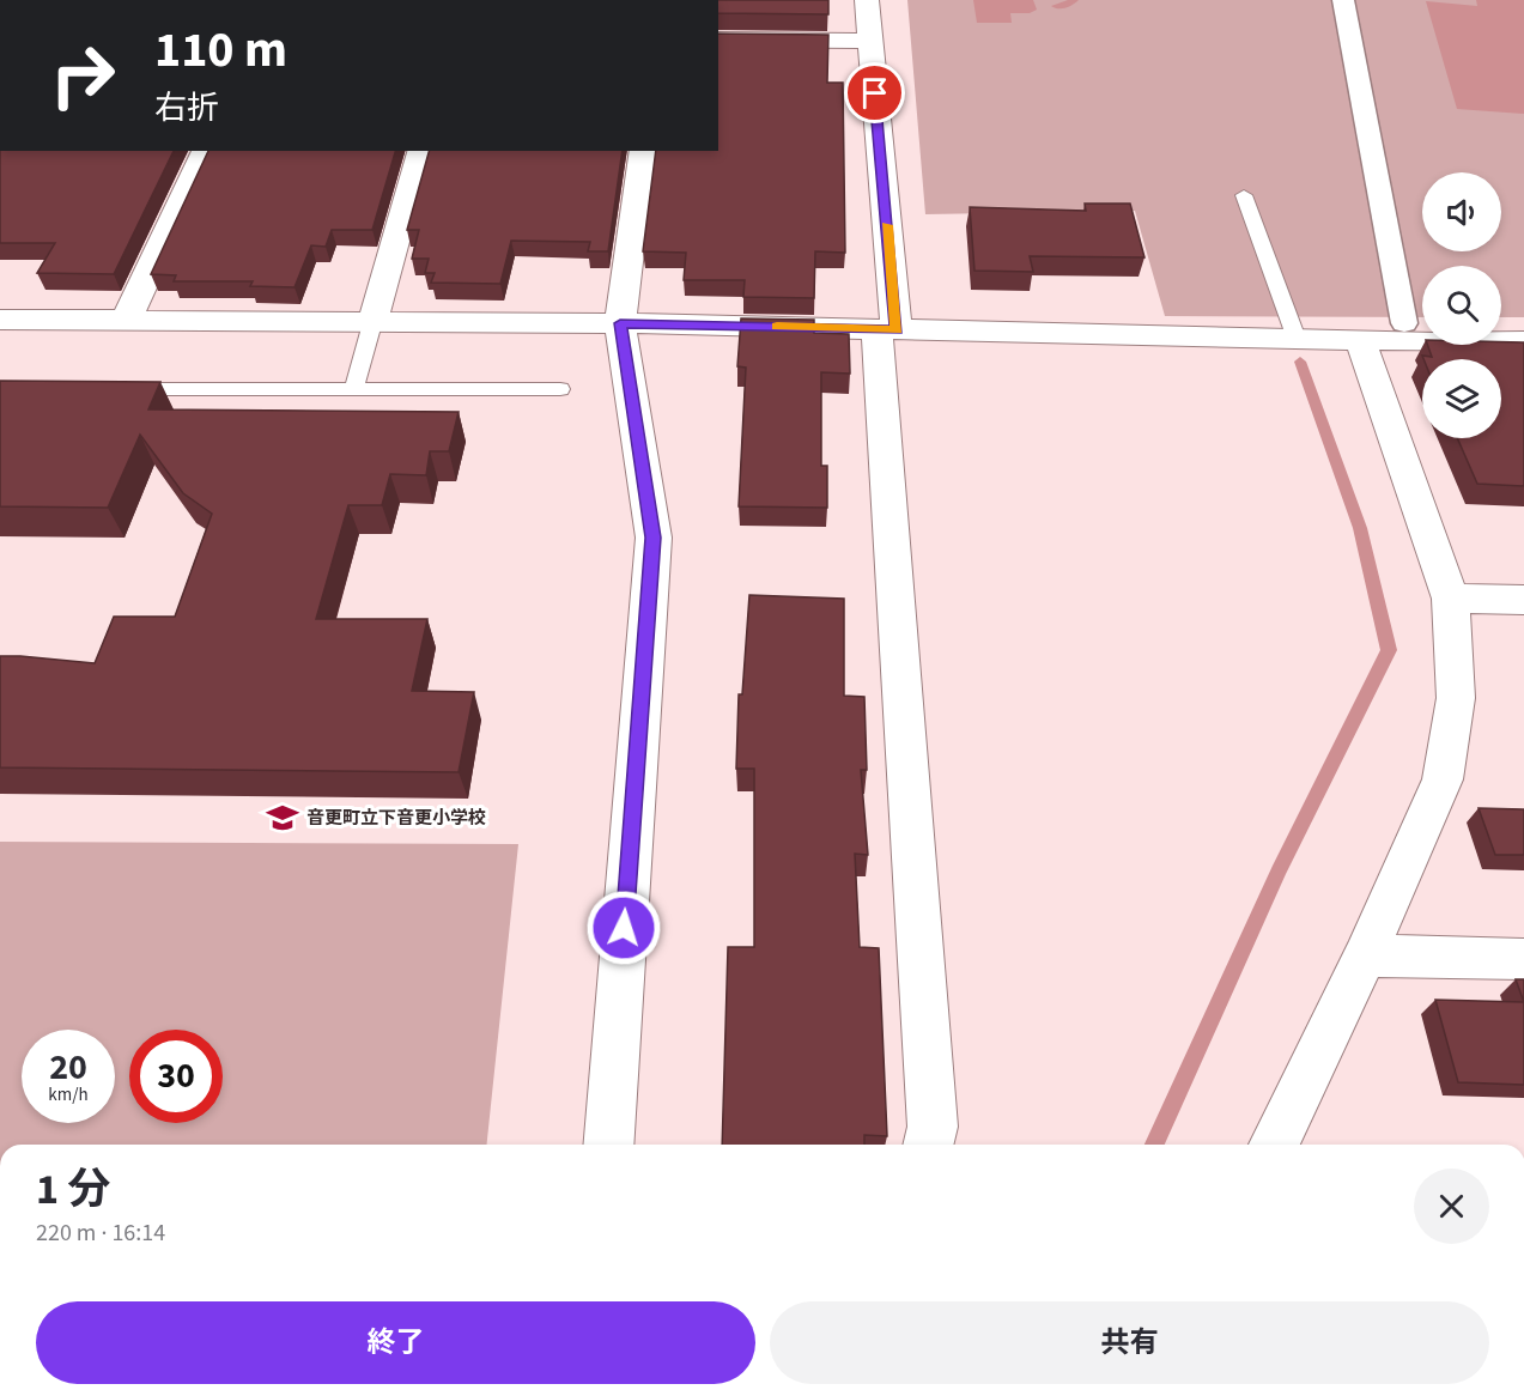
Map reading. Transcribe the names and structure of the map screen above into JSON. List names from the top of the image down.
{
  "places": {
    "school or university": ["音更町立下音更小学校"]
  },
  "page": {
    "turn": ["110 m", "右折"],
    "speed": "20 km/h",
    "limit": "30",
    "heading": ["1 分", "220 m · 16:14"],
    "buttons": ["終了", "共有"]
  }
}
